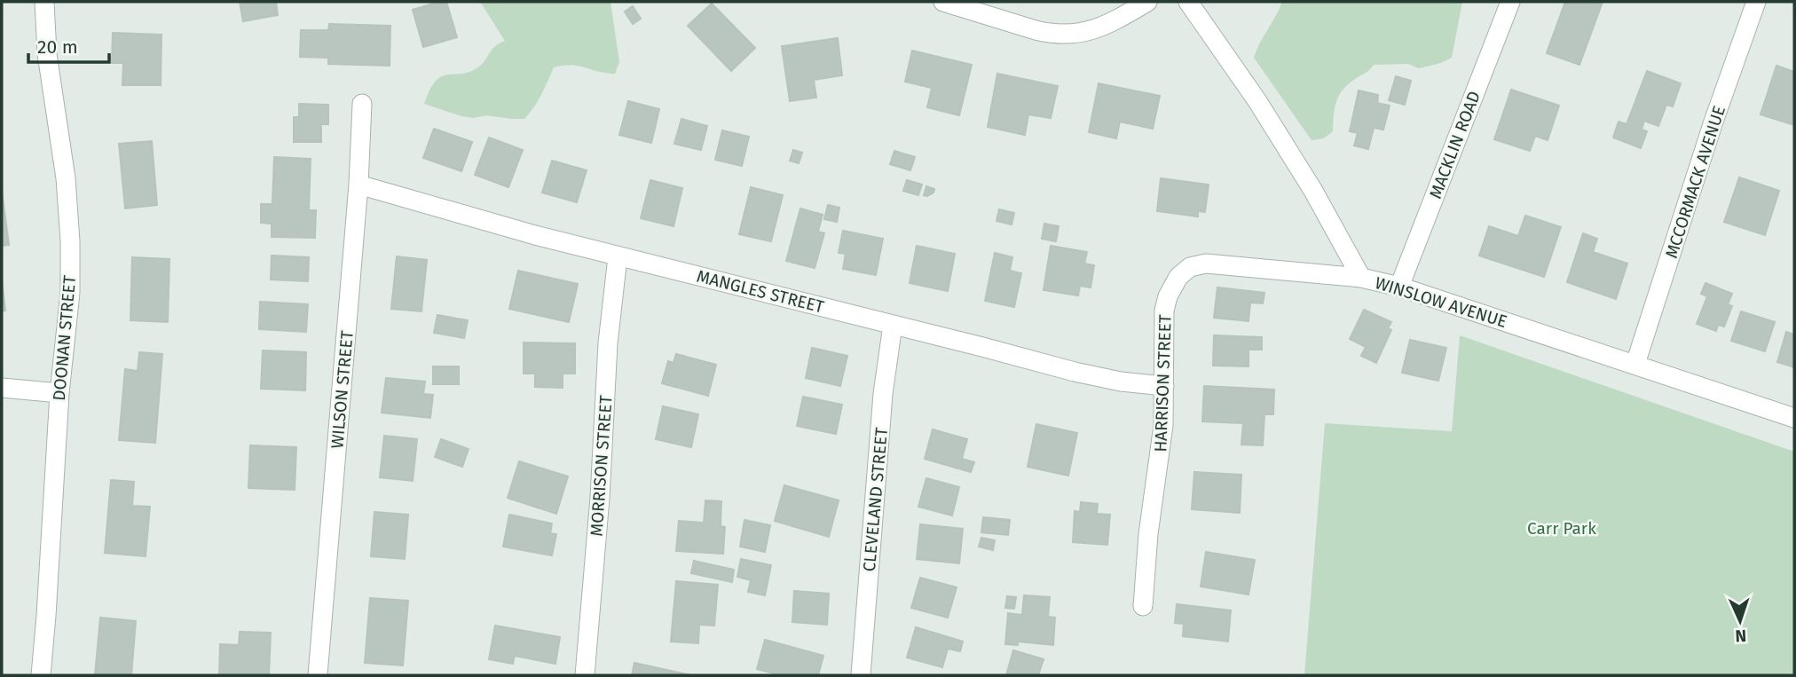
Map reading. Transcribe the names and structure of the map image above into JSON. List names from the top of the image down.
{
  "streets": {
    "street": [
      "MACKLIN ROAD",
      "MCCORMACK AVENUE",
      "MANGLES STREET",
      "WINSLOW AVENUE",
      "DOONAN STREET",
      "HARRISON STREET",
      "WILSON STREET",
      "MORRISON STREET",
      "CLEVELAND STREET"
    ]
  },
  "crossings": [
    ["MACKLIN ROAD", "WINSLOW AVENUE"],
    ["MCCORMACK AVENUE", "WINSLOW AVENUE"],
    ["MANGLES STREET", "HARRISON STREET"],
    ["MANGLES STREET", "WILSON STREET"],
    ["MANGLES STREET", "MORRISON STREET"],
    ["MANGLES STREET", "CLEVELAND STREET"],
    ["WINSLOW AVENUE", "HARRISON STREET"]
  ],
  "parks": ["Carr Park"],
  "scale_bar": "20 m",
  "north": "bottom"
}
